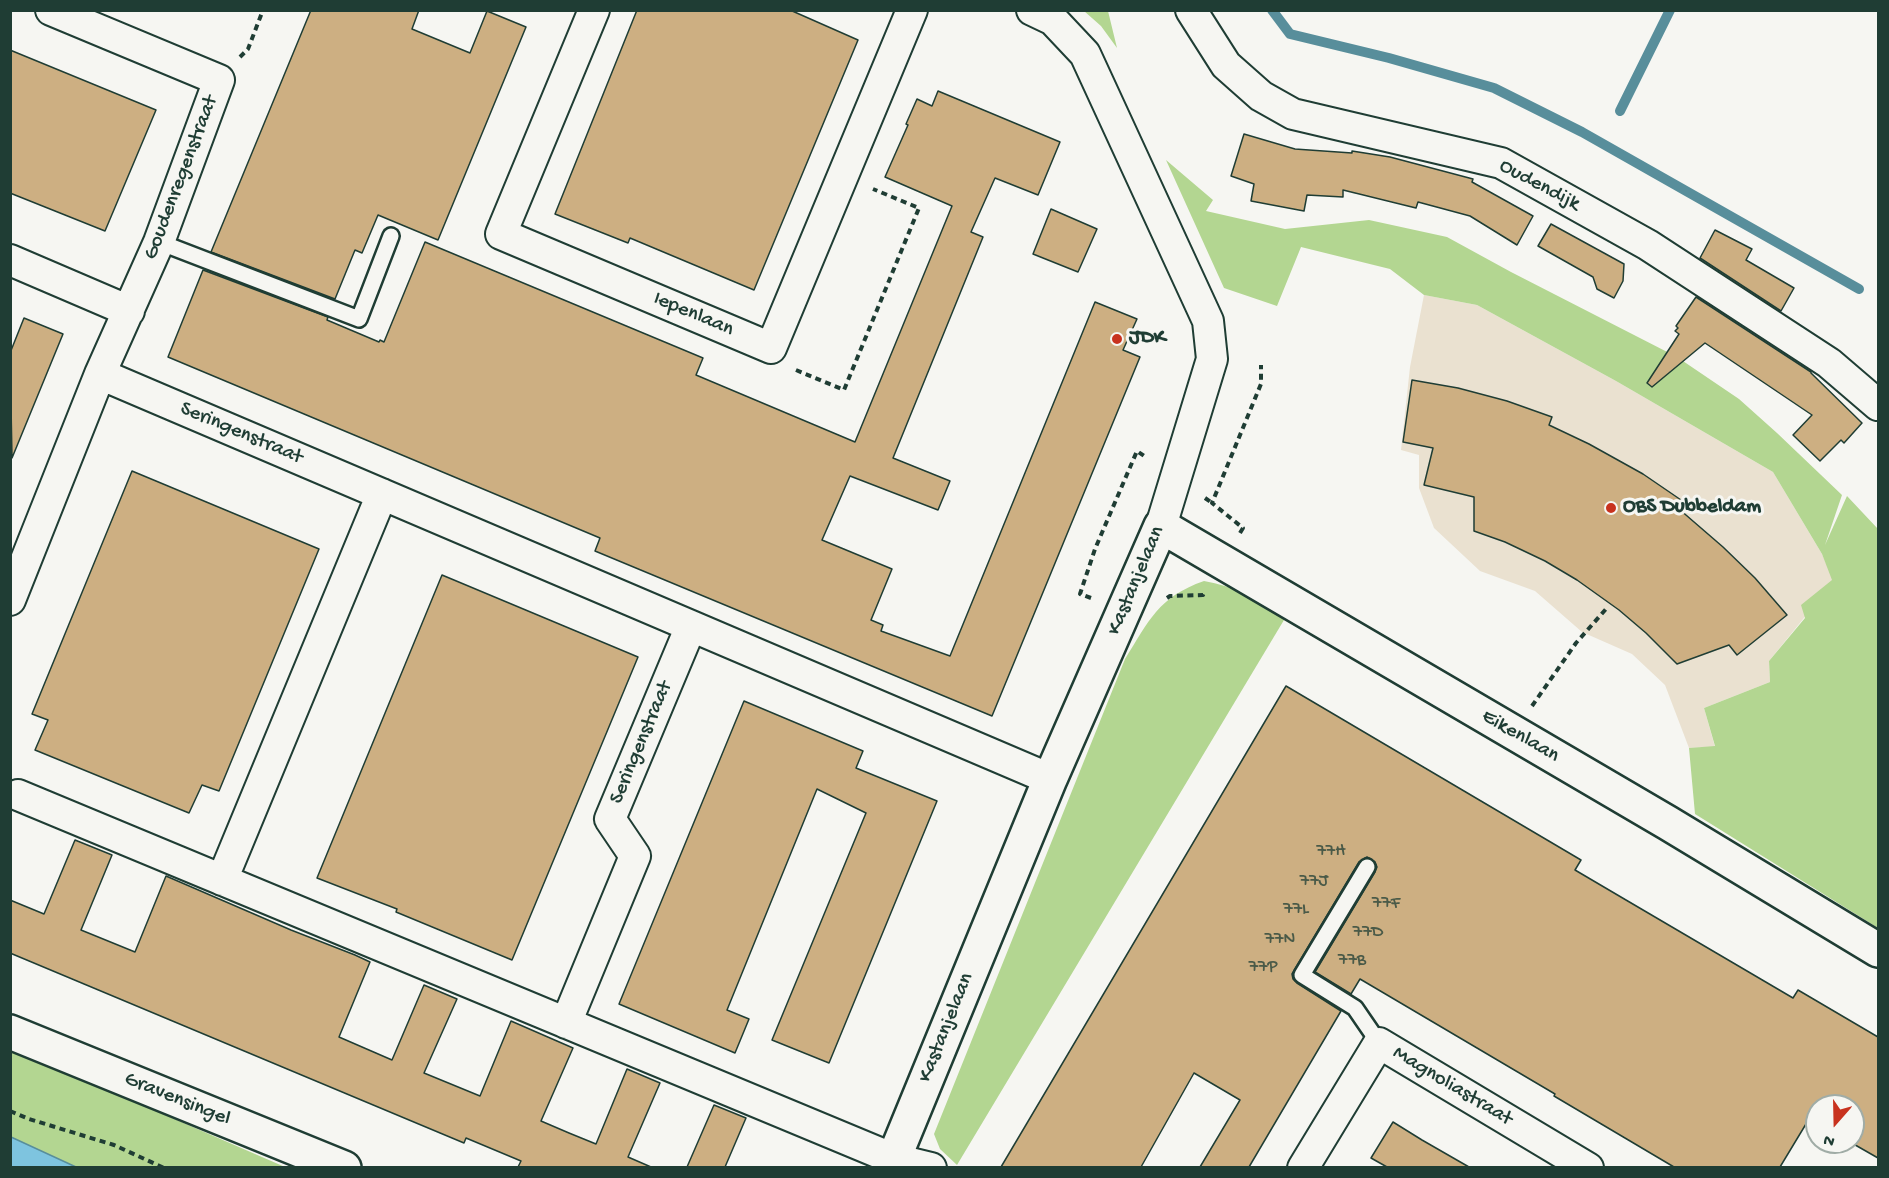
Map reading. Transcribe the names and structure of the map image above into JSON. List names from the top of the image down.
{
  "streets": {
    "street": [
      "Goudenregenstraat",
      "Oudendijk",
      "Iepenlaan",
      "Seringenstraat",
      "Kastanjelaan",
      "Eikenlaan",
      "Magnoliastraat",
      "Gravensingel"
    ]
  },
  "crossings": [
    ["Goudenregenstraat", "Seringenstraat"],
    ["Seringenstraat", "Kastanjelaan"],
    ["Kastanjelaan", "Eikenlaan"]
  ],
  "places": ["JDK", "OBS Dubbeldam"],
  "house_numbers": [
    "77H",
    "77J",
    "77F",
    "77L",
    "77D",
    "77N",
    "77B",
    "77P"
  ],
  "north": "bottom"
}
